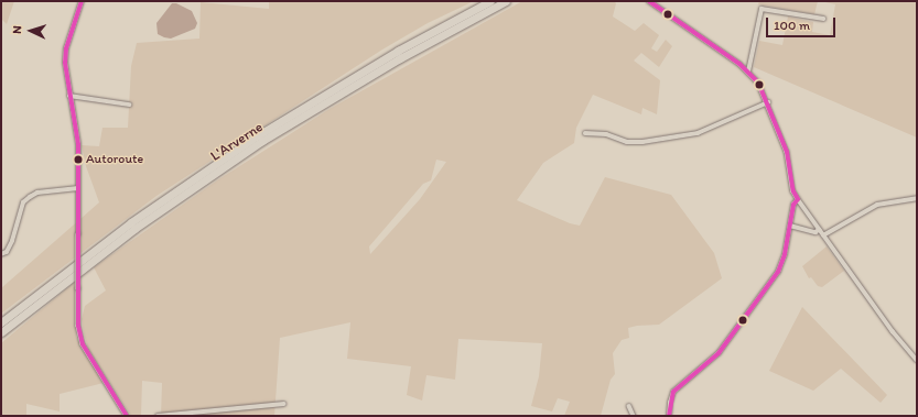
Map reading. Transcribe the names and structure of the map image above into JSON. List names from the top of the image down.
{
  "streets": {
    "highway": ["L'Arverne"]
  },
  "places": ["Autoroute"],
  "scale_bar": "100 m",
  "north": "left"
}
